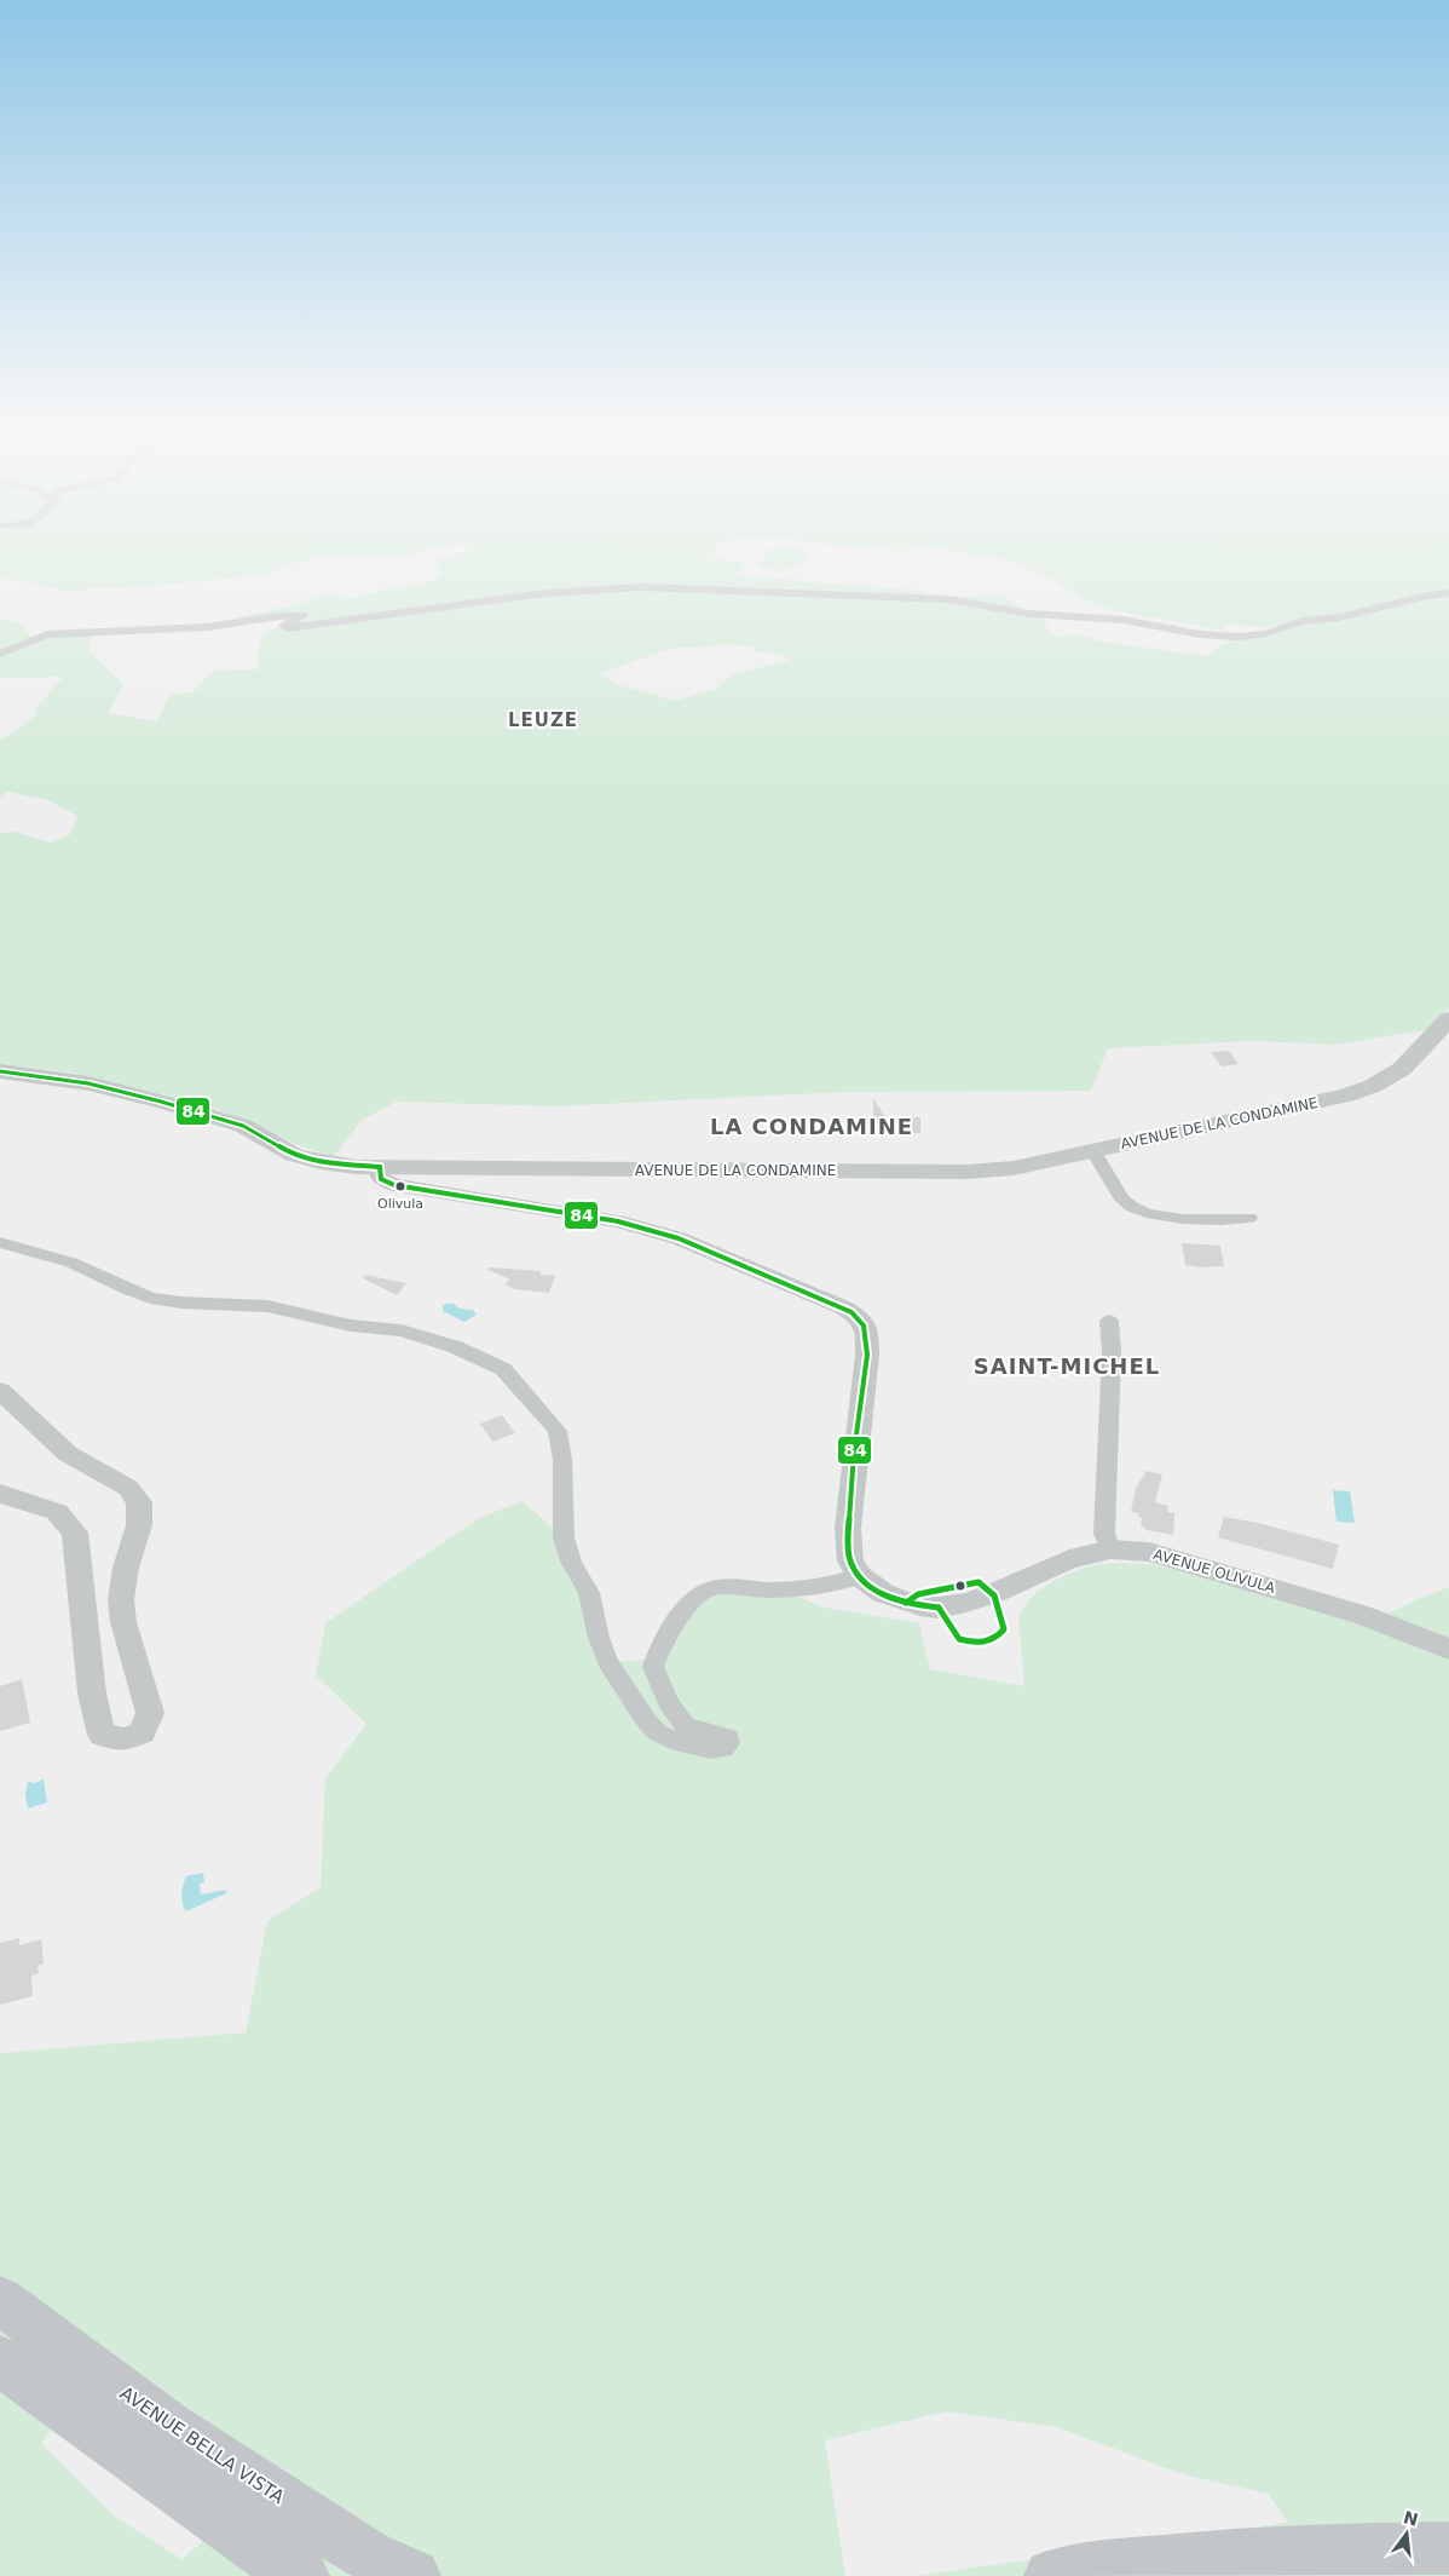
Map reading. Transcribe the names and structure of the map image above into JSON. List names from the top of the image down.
{
  "streets": {
    "main road": ["AVENUE DE LA CONDAMINE", "AVENUE BELLA VISTA"],
    "street": ["AVENUE OLIVULA"]
  },
  "districts": ["LEUZE", "LA CONDAMINE", "SAINT-MICHEL"],
  "places": ["Olivula"],
  "lines": ["transit line 84"],
  "north": "top"
}
